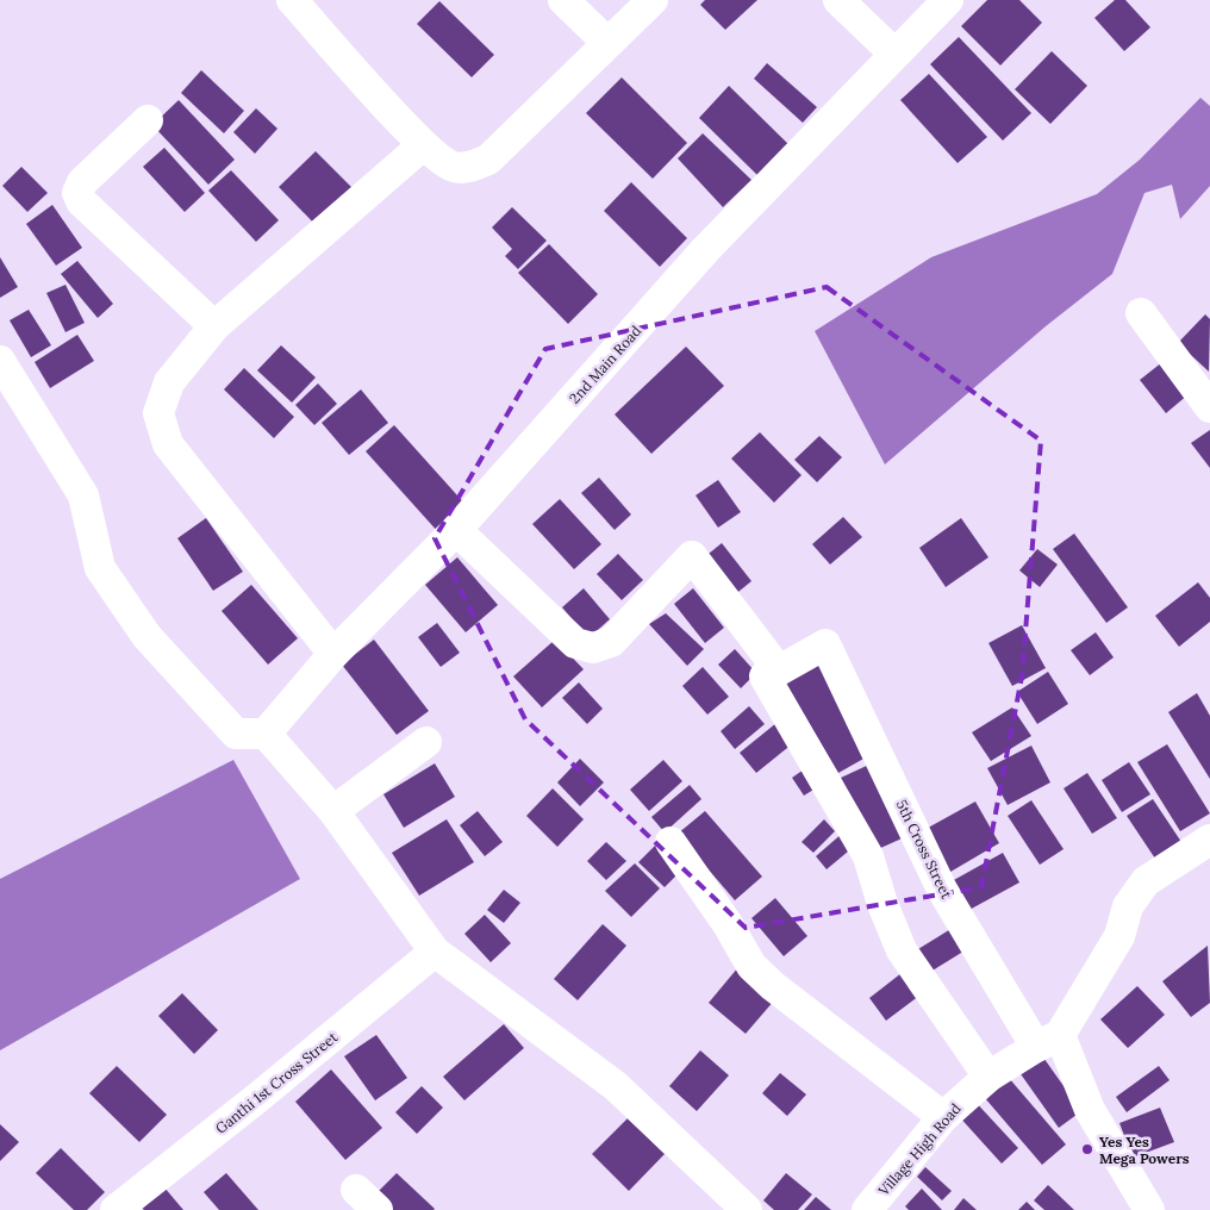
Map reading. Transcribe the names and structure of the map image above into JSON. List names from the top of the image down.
{
  "streets": {
    "street": [
      "2nd Main Road",
      "5th Cross Street",
      "Ganthi 1st Cross Street",
      "Village High Road"
    ]
  },
  "crossings": [
    ["2nd Main Road", "5th Cross Street"],
    ["5th Cross Street", "Village High Road"]
  ],
  "places": ["Yes Yes Mega Powers"]
}
